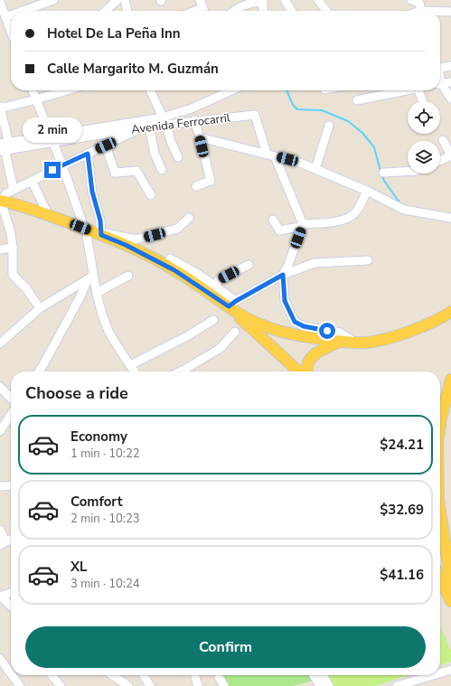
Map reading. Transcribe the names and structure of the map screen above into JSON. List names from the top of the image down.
{
  "streets": {
    "street": ["Avenida Ferrocarril"]
  },
  "page": {
    "banner": ["Hotel De La Peña Inn", "Calle Margarito M. Guzmán"],
    "bubble": "2 min",
    "heading": "Choose a ride",
    "list": [
      {
        "name": "Economy",
        "note": "1 min · 10:22",
        "value": "$24.21"
      },
      {
        "name": "Comfort",
        "note": "2 min · 10:23",
        "value": "$32.69"
      },
      {
        "name": "XL",
        "note": "3 min · 10:24",
        "value": "$41.16"
      }
    ],
    "buttons": "Confirm"
  }
}
